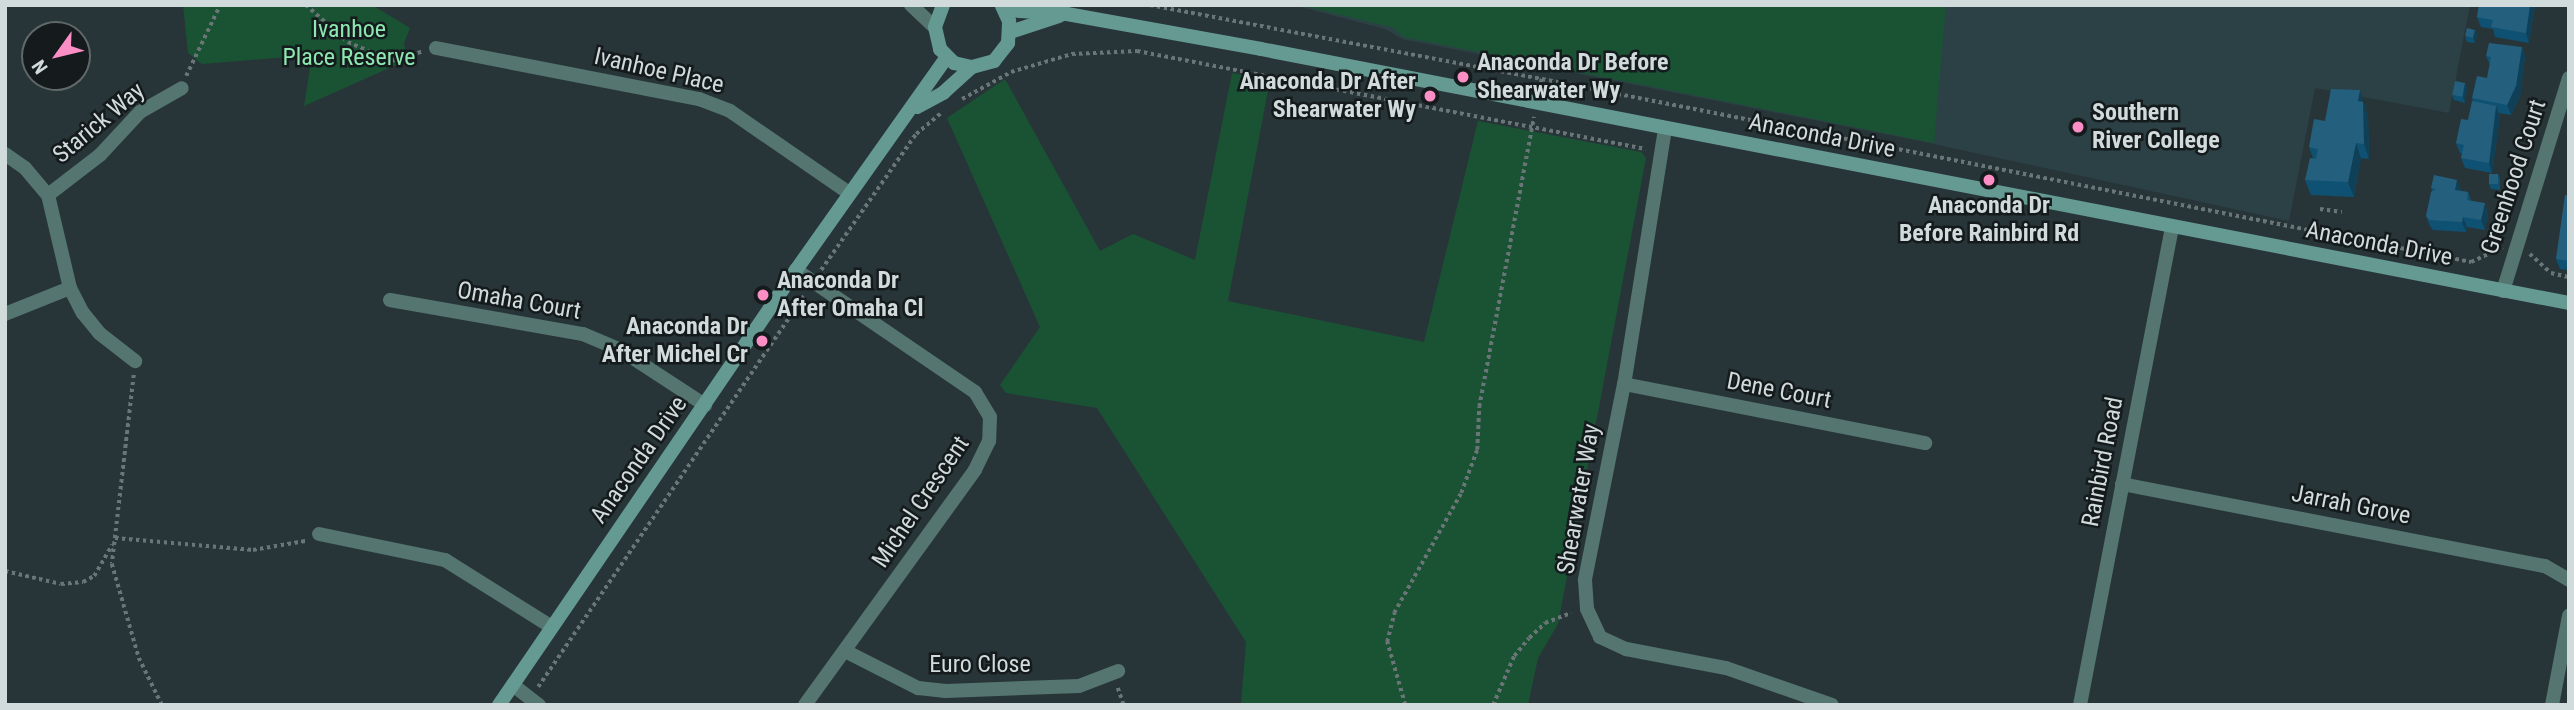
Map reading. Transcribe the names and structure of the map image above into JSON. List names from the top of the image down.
{
  "streets": {
    "main road": ["Anaconda Drive"],
    "street": [
      "Ivanhoe Place",
      "Starick Way",
      "Greenhood Court",
      "Omaha Court",
      "Dene Court",
      "Rainbird Road",
      "Shearwater Way",
      "Michel Crescent",
      "Jarrah Grove",
      "Euro Close"
    ]
  },
  "crossings": [
    ["Ivanhoe Place", "Anaconda Drive"],
    ["Anaconda Drive", "Greenhood Court"],
    ["Anaconda Drive", "Omaha Court"],
    ["Anaconda Drive", "Rainbird Road"],
    ["Anaconda Drive", "Shearwater Way"],
    ["Anaconda Drive", "Michel Crescent"],
    ["Dene Court", "Shearwater Way"],
    ["Rainbird Road", "Jarrah Grove"],
    ["Michel Crescent", "Euro Close"]
  ],
  "parks": ["Ivanhoe Place Reserve"],
  "places": [
    "Anaconda Dr Before Shearwater Wy",
    "Anaconda Dr After Shearwater Wy",
    "Southern River College",
    "Anaconda Dr Before Rainbird Rd",
    "Anaconda Dr After Omaha Cl",
    "Anaconda Dr After Michel Cr"
  ],
  "north": "bottom left"
}
